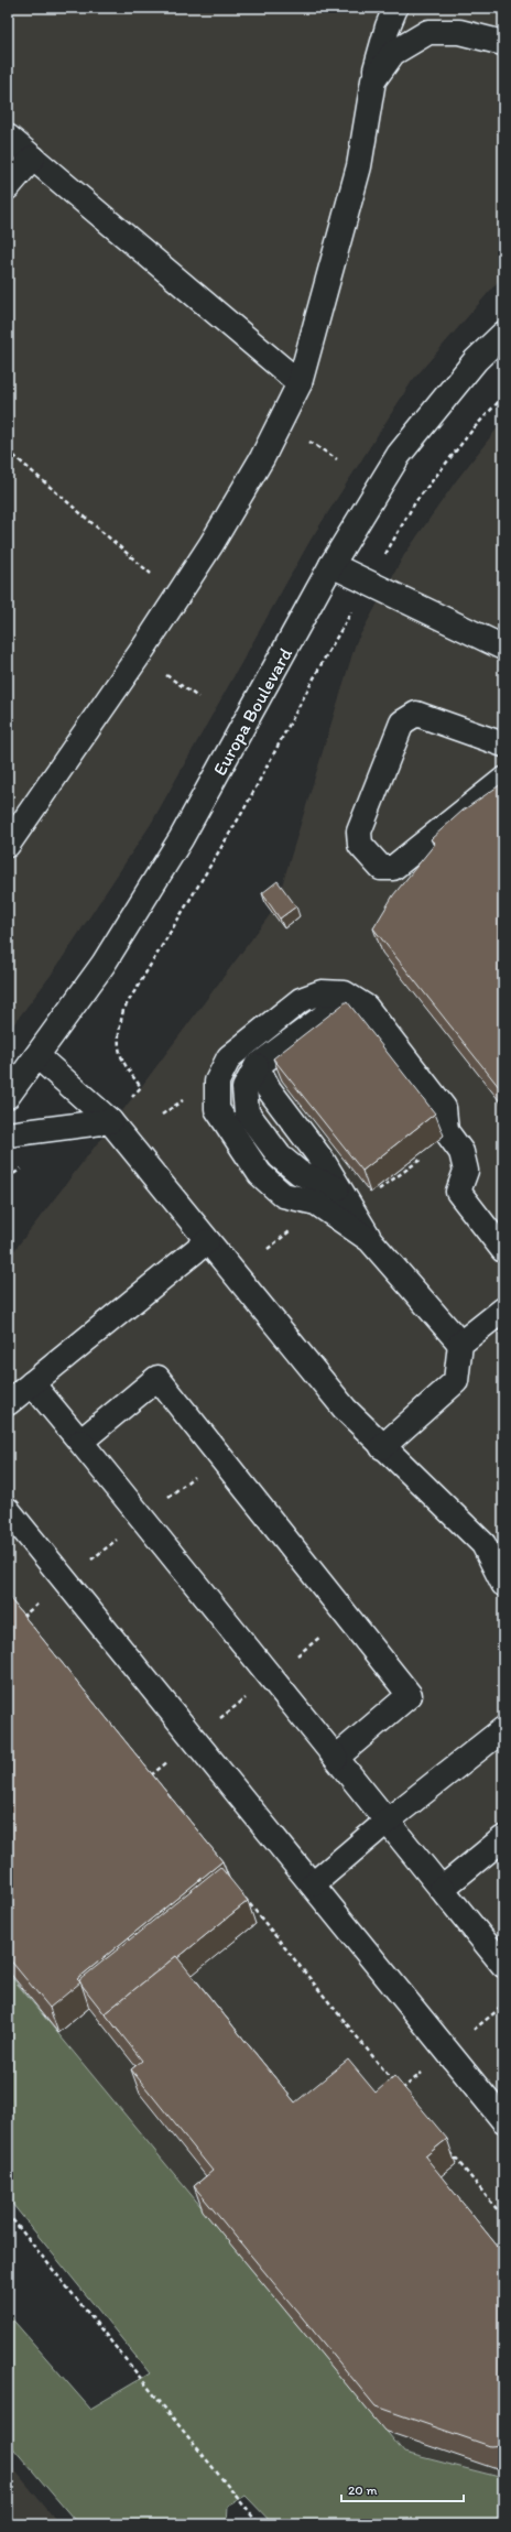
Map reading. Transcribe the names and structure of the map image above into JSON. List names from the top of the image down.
{
  "streets": {
    "street": ["Europa Boulevard"]
  },
  "scale_bar": "20 m"
}
